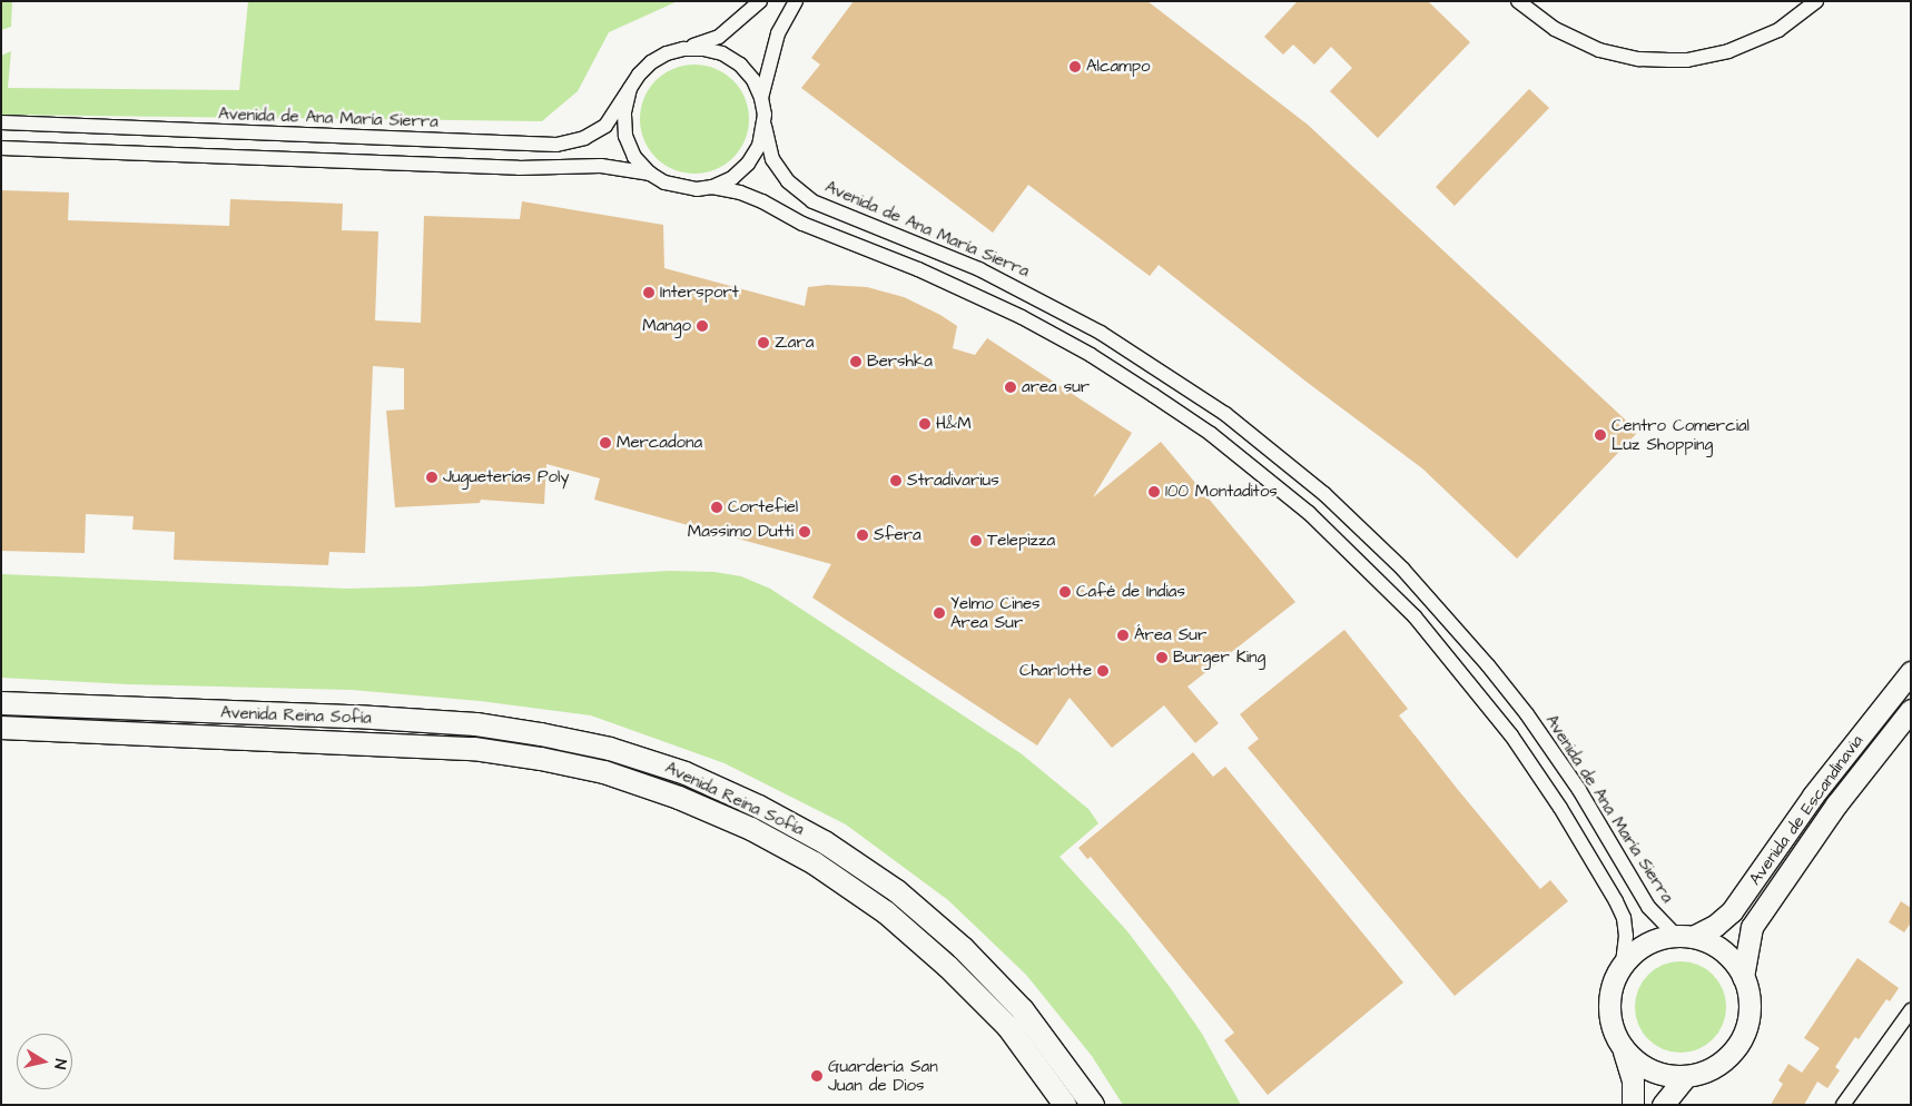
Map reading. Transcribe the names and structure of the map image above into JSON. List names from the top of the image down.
{
  "streets": {
    "main road": ["Avenida Reina Sofía"],
    "street": ["Avenida de Ana María Sierra", "Avenida de Escandinavia"]
  },
  "crossings": [
    ["Avenida de Ana María Sierra", "Avenida de Escandinavia"]
  ],
  "places": [
    "Alcampo",
    "Intersport",
    "Mango",
    "Zara",
    "Bershka",
    "area sur",
    "H&M",
    "Centro Comercial Luz Shopping",
    "Mercadona",
    "Jugueterías Poly",
    "Stradivarius",
    "100 Montaditos",
    "Cortefiel",
    "Massimo Dutti",
    "Sfera",
    "Telepizza",
    "Café de Indias",
    "Yelmo Cines Area Sur",
    "Área Sur",
    "Burger King",
    "Charlotte",
    "Guardería San Juan de Dios"
  ],
  "north": "right"
}
